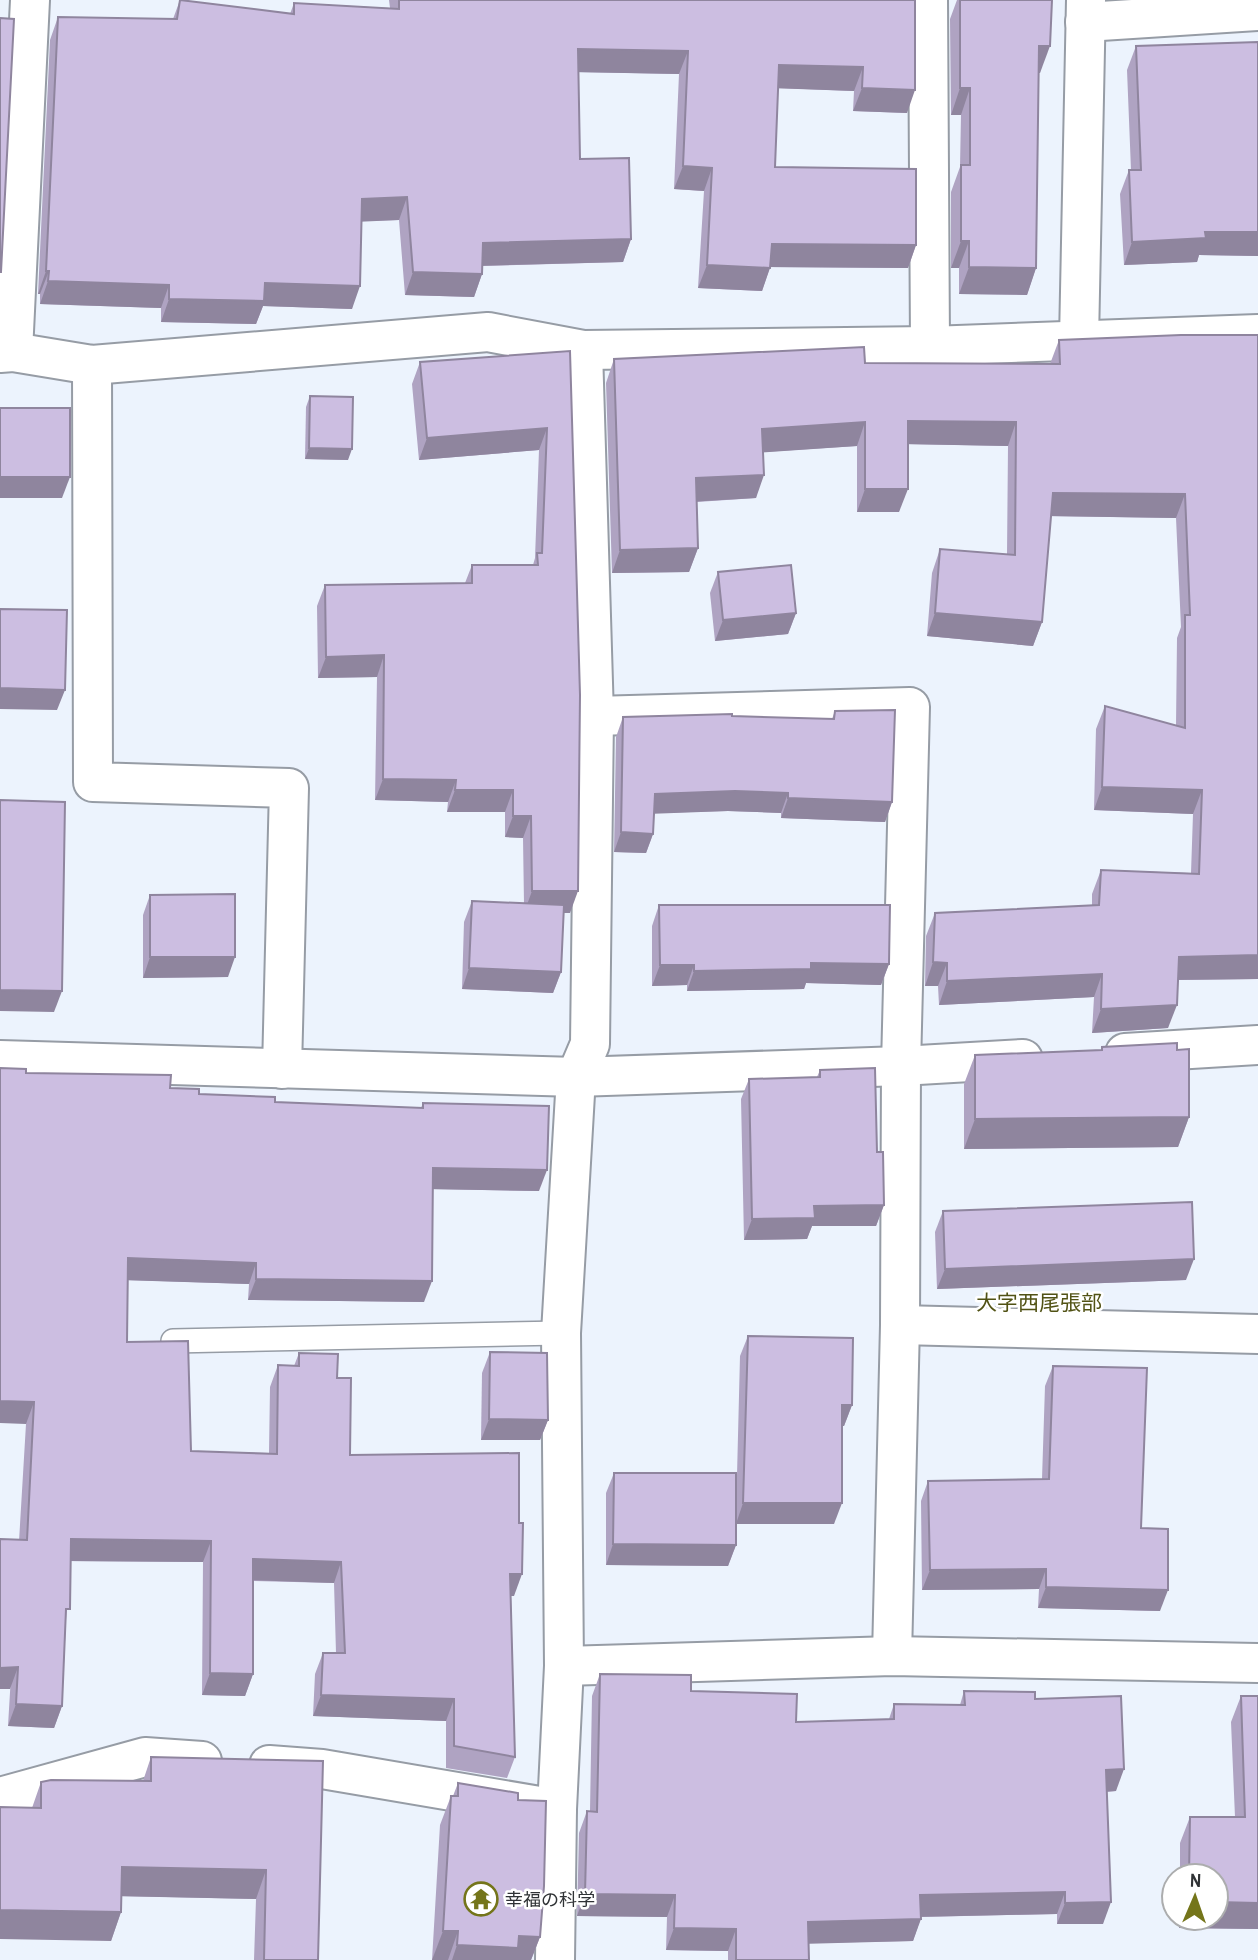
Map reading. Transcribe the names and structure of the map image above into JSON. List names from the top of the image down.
{
  "districts": ["大字西尾張部"],
  "places": {
    "temple": ["幸福の科学"]
  },
  "north": "top"
}
